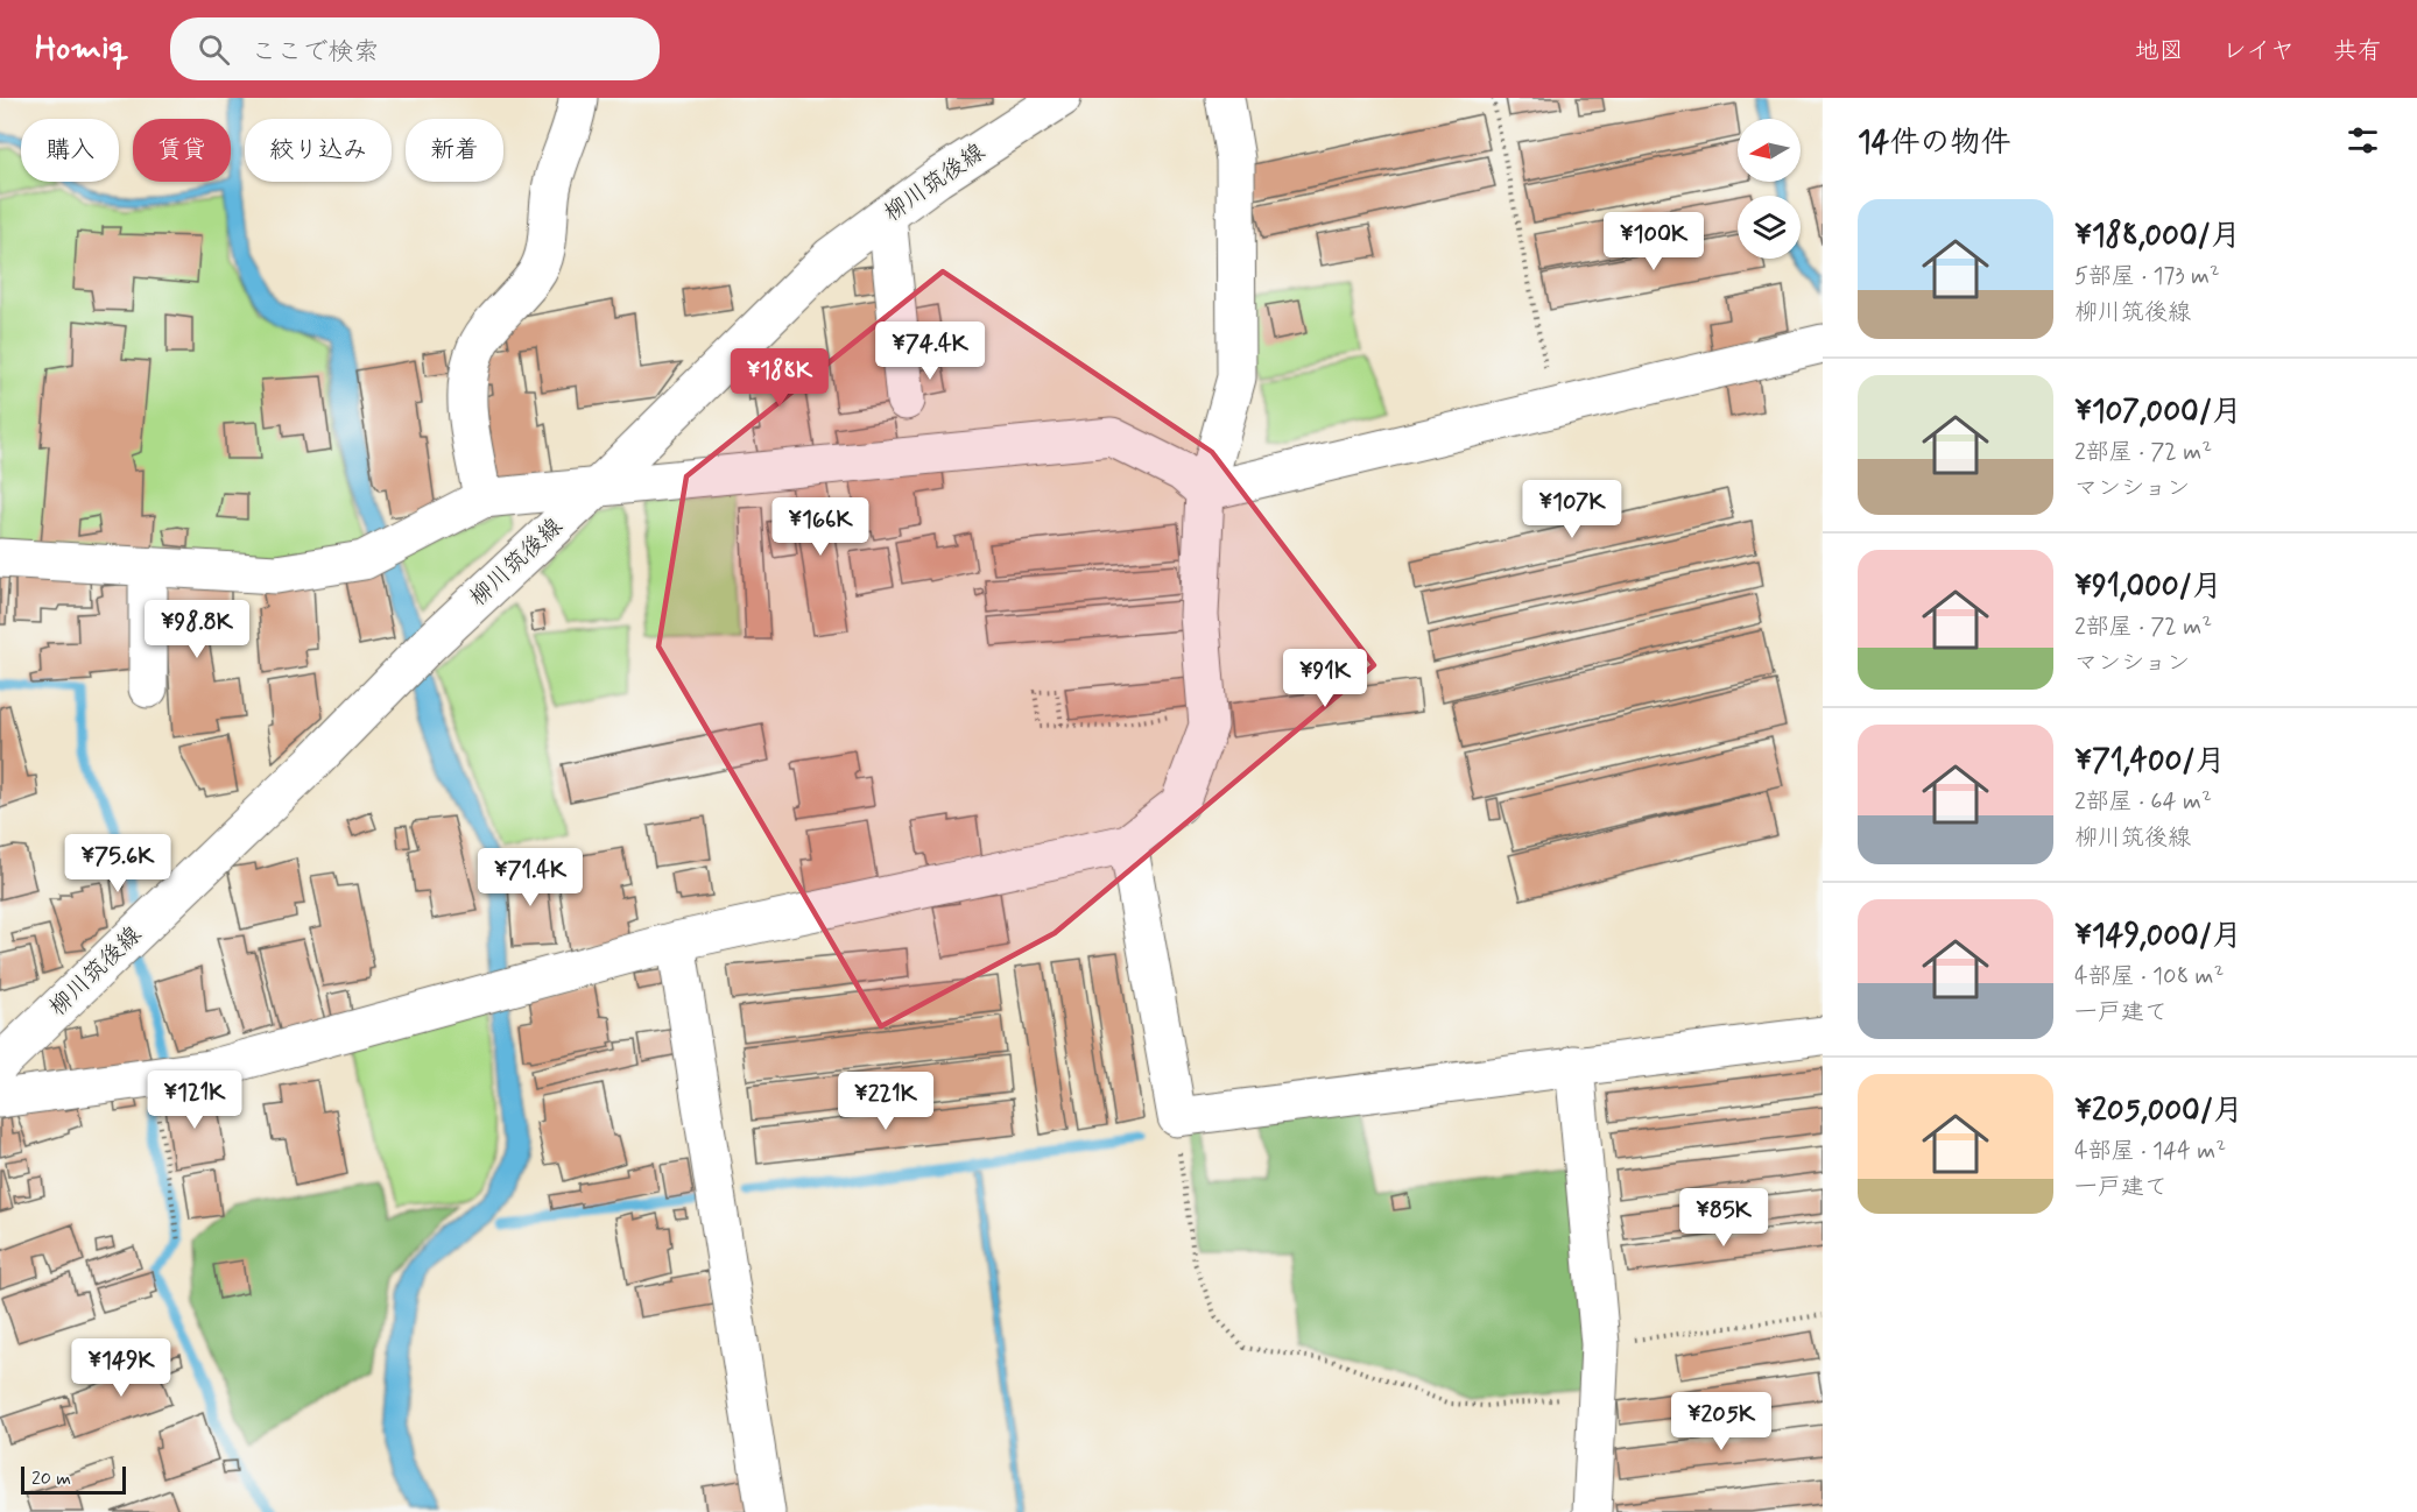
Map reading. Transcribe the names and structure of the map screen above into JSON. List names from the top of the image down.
{
  "streets": {
    "street": ["柳川筑後線"]
  },
  "scale_bar": "20 m",
  "north": "left",
  "page": {
    "header": "Homiq",
    "search": "ここで検索",
    "nav": ["地図", "レイヤ", "共有"],
    "heading": "14件の物件",
    "chip": [
      "購入",
      "賃貸",
      "絞り込み",
      "新着"
    ],
    "list": [
      {
        "name": "¥188,000/月",
        "note": "5部屋 · 173 m² · 柳川筑後線"
      },
      {
        "name": "¥107,000/月",
        "note": "2部屋 · 72 m² · マンション"
      },
      {
        "name": "¥91,000/月",
        "note": "2部屋 · 72 m² · マンション"
      },
      {
        "name": "¥71,400/月",
        "note": "2部屋 · 64 m² · 柳川筑後線"
      },
      {
        "name": "¥149,000/月",
        "note": "4部屋 · 108 m² · 一戸建て"
      },
      {
        "name": "¥205,000/月",
        "note": "4部屋 · 144 m² · 一戸建て"
      }
    ],
    "price": [
      "¥100K",
      "¥74.4K",
      "¥188K",
      "¥107K",
      "¥166K",
      "¥98.8K",
      "¥91K",
      "¥75.6K",
      "¥71.4K",
      "¥121K",
      "¥221K",
      "¥85K",
      "¥149K",
      "¥205K"
    ],
    "scale": "20 m"
  }
}
